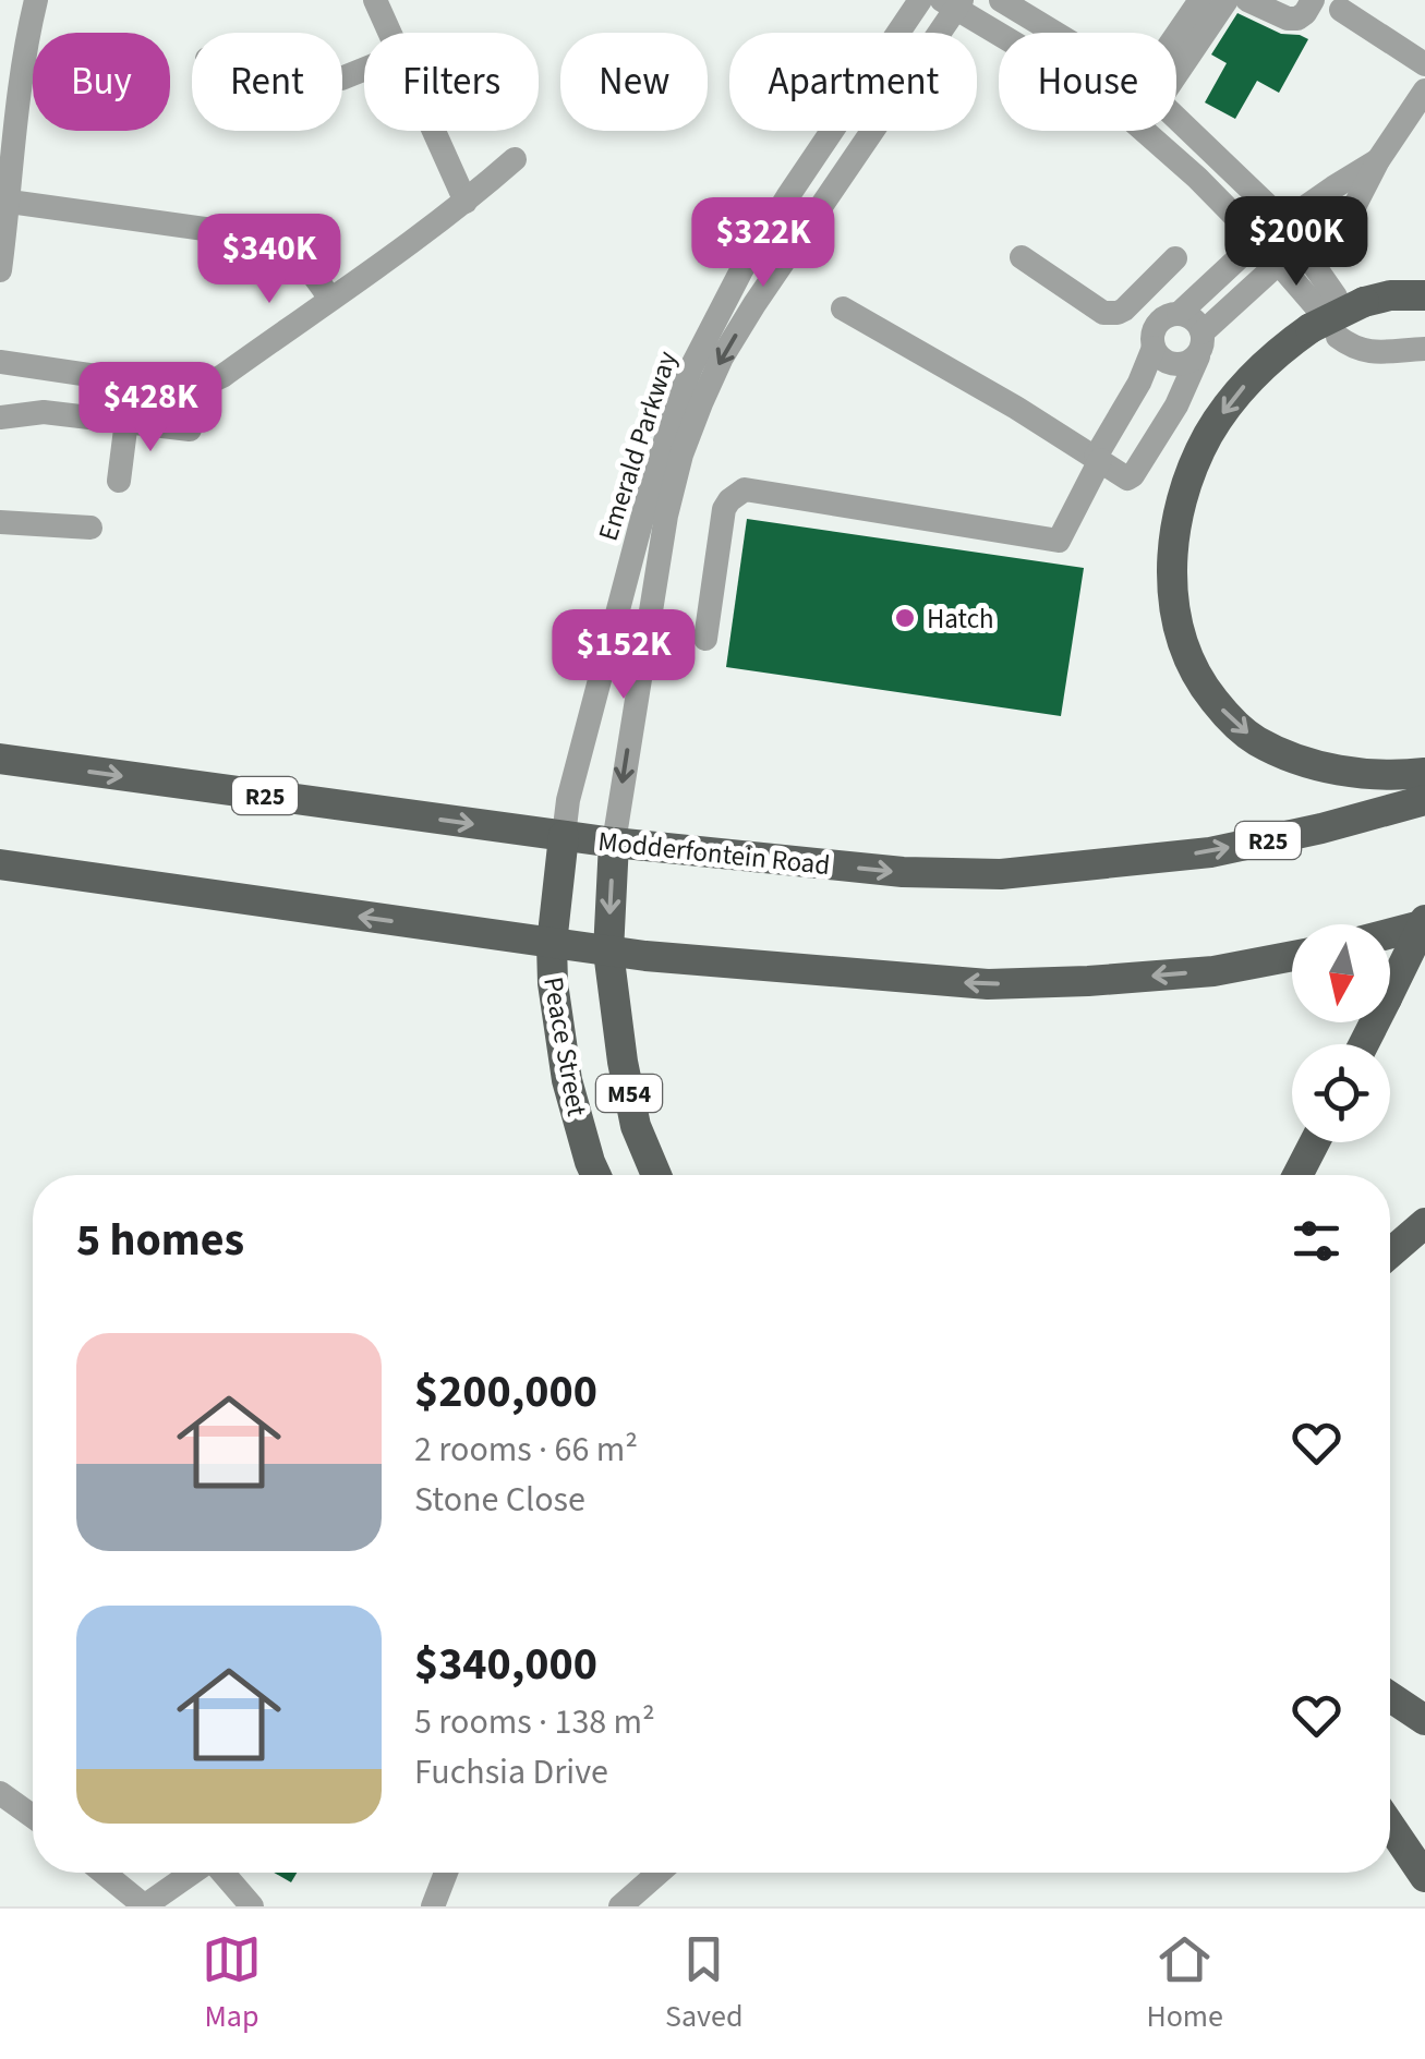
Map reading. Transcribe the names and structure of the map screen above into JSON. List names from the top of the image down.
{
  "streets": {
    "main road": [
      "R25",
      "Modderfontein Road",
      "Peace Street",
      "M54"
    ],
    "street": ["Emerald Parkway"]
  },
  "crossings": [
    ["Emerald Parkway", "Modderfontein Road"],
    ["Emerald Parkway", "Peace Street"],
    ["Modderfontein Road", "Peace Street"]
  ],
  "places": ["Hatch"],
  "north": "bottom",
  "page": {
    "chip": [
      "Buy",
      "Rent",
      "Filters",
      "New",
      "Apartment",
      "House"
    ],
    "price": [
      "$200K",
      "$322K",
      "$340K",
      "$428K",
      "$152K"
    ],
    "heading": "5 homes",
    "list": [
      {
        "name": "$200,000",
        "note": "2 rooms · 66 m² · Stone Close"
      },
      {
        "name": "$340,000",
        "note": "5 rooms · 138 m² · Fuchsia Drive"
      }
    ],
    "tabs": ["Map", "Saved", "Home"]
  }
}
